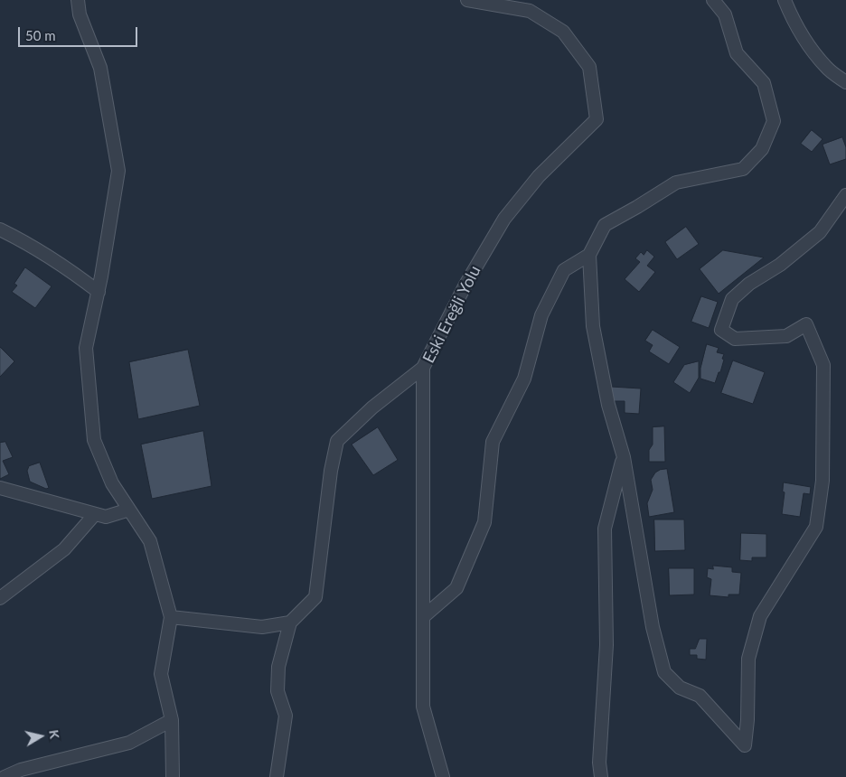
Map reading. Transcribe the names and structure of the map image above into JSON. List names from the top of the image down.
{
  "streets": {
    "street": ["Eski Ereğli Yolu"]
  },
  "scale_bar": "50 m",
  "north": "right"
}
